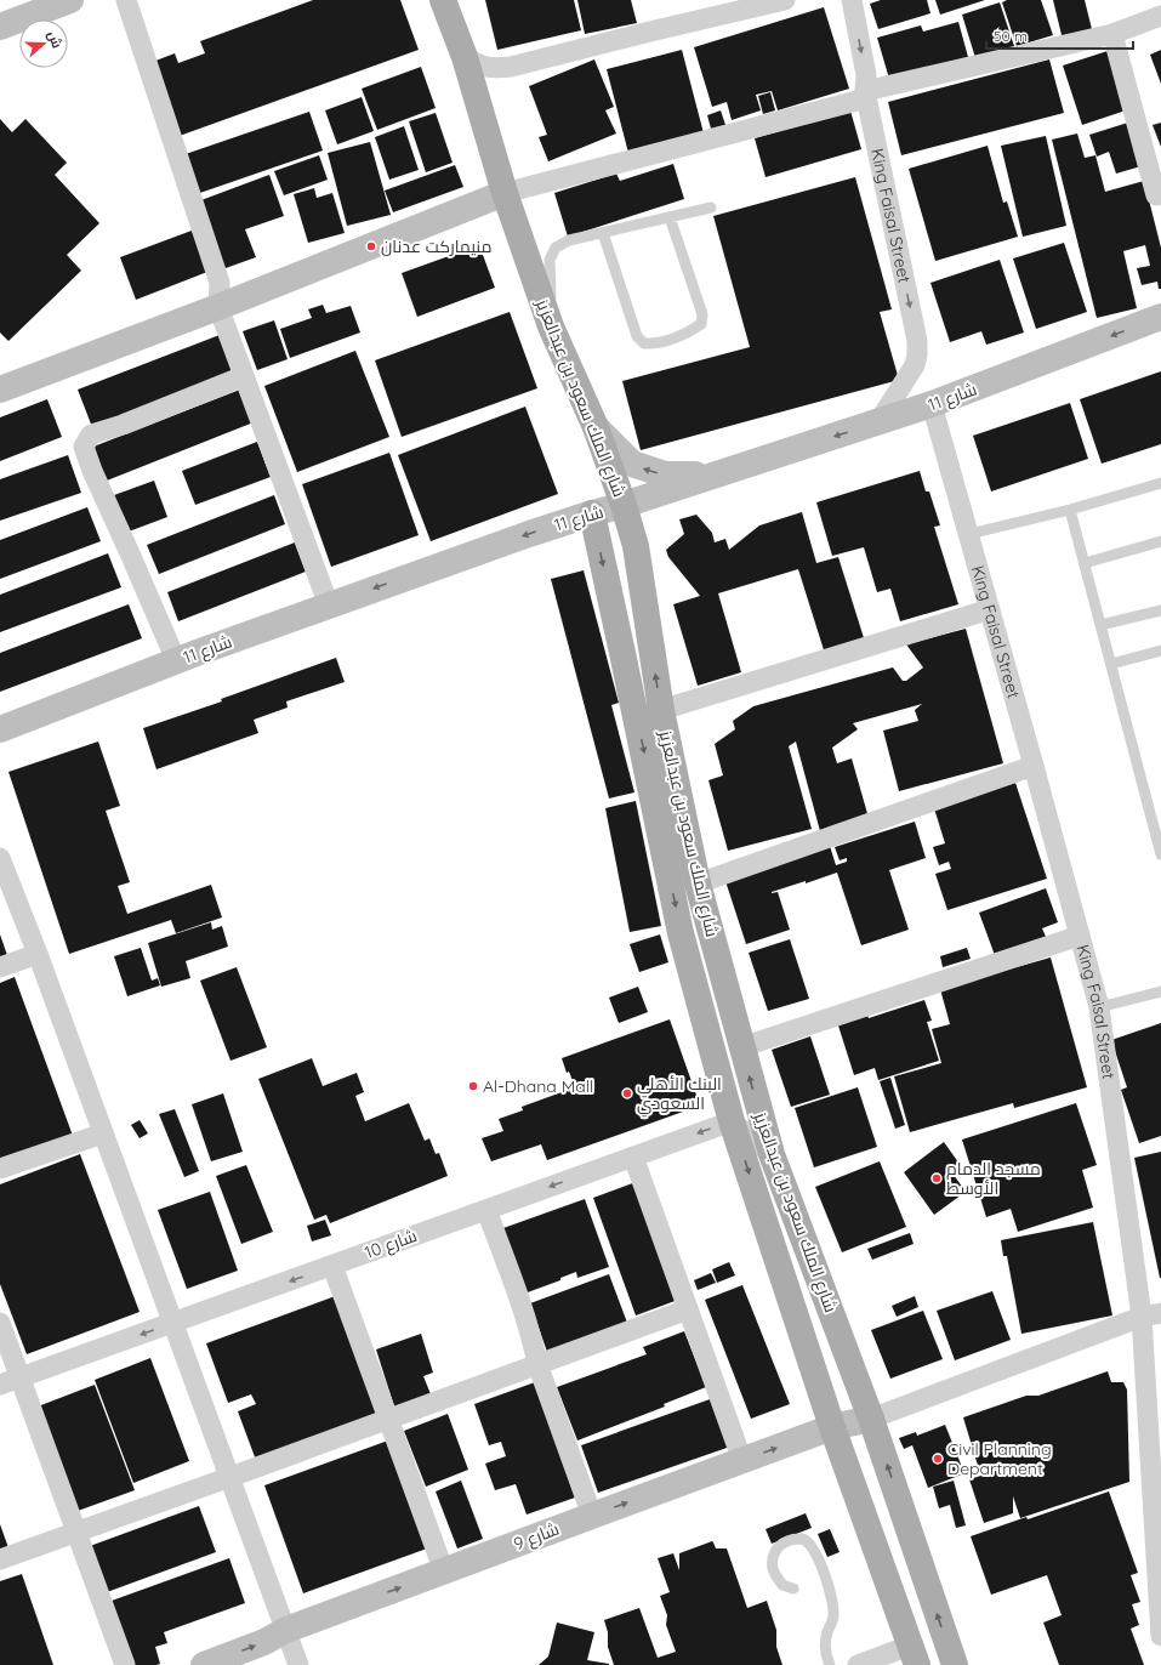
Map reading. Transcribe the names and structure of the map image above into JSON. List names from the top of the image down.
{
  "streets": {
    "main road": ["شارع الملك سعود بن عبدالعزيز"],
    "street": [
      "King Faisal Street",
      "شارع 11",
      "شارع 10",
      "شارع 9"
    ]
  },
  "crossings": [
    ["King Faisal Street", "شارع 11"],
    ["شارع 11", "شارع الملك سعود بن عبدالعزيز"],
    ["شارع الملك سعود بن عبدالعزيز", "شارع 10"],
    ["شارع الملك سعود بن عبدالعزيز", "شارع 9"]
  ],
  "one_way": ["شارع 11"],
  "places": [
    "منيماركت عدنان",
    "Al-Dhana Mall",
    "البنك الأهلي السعودي",
    "مسجد الدمام الأوسط",
    "Civil Planning Department"
  ],
  "scale_bar": "50 m",
  "north": "right"
}
